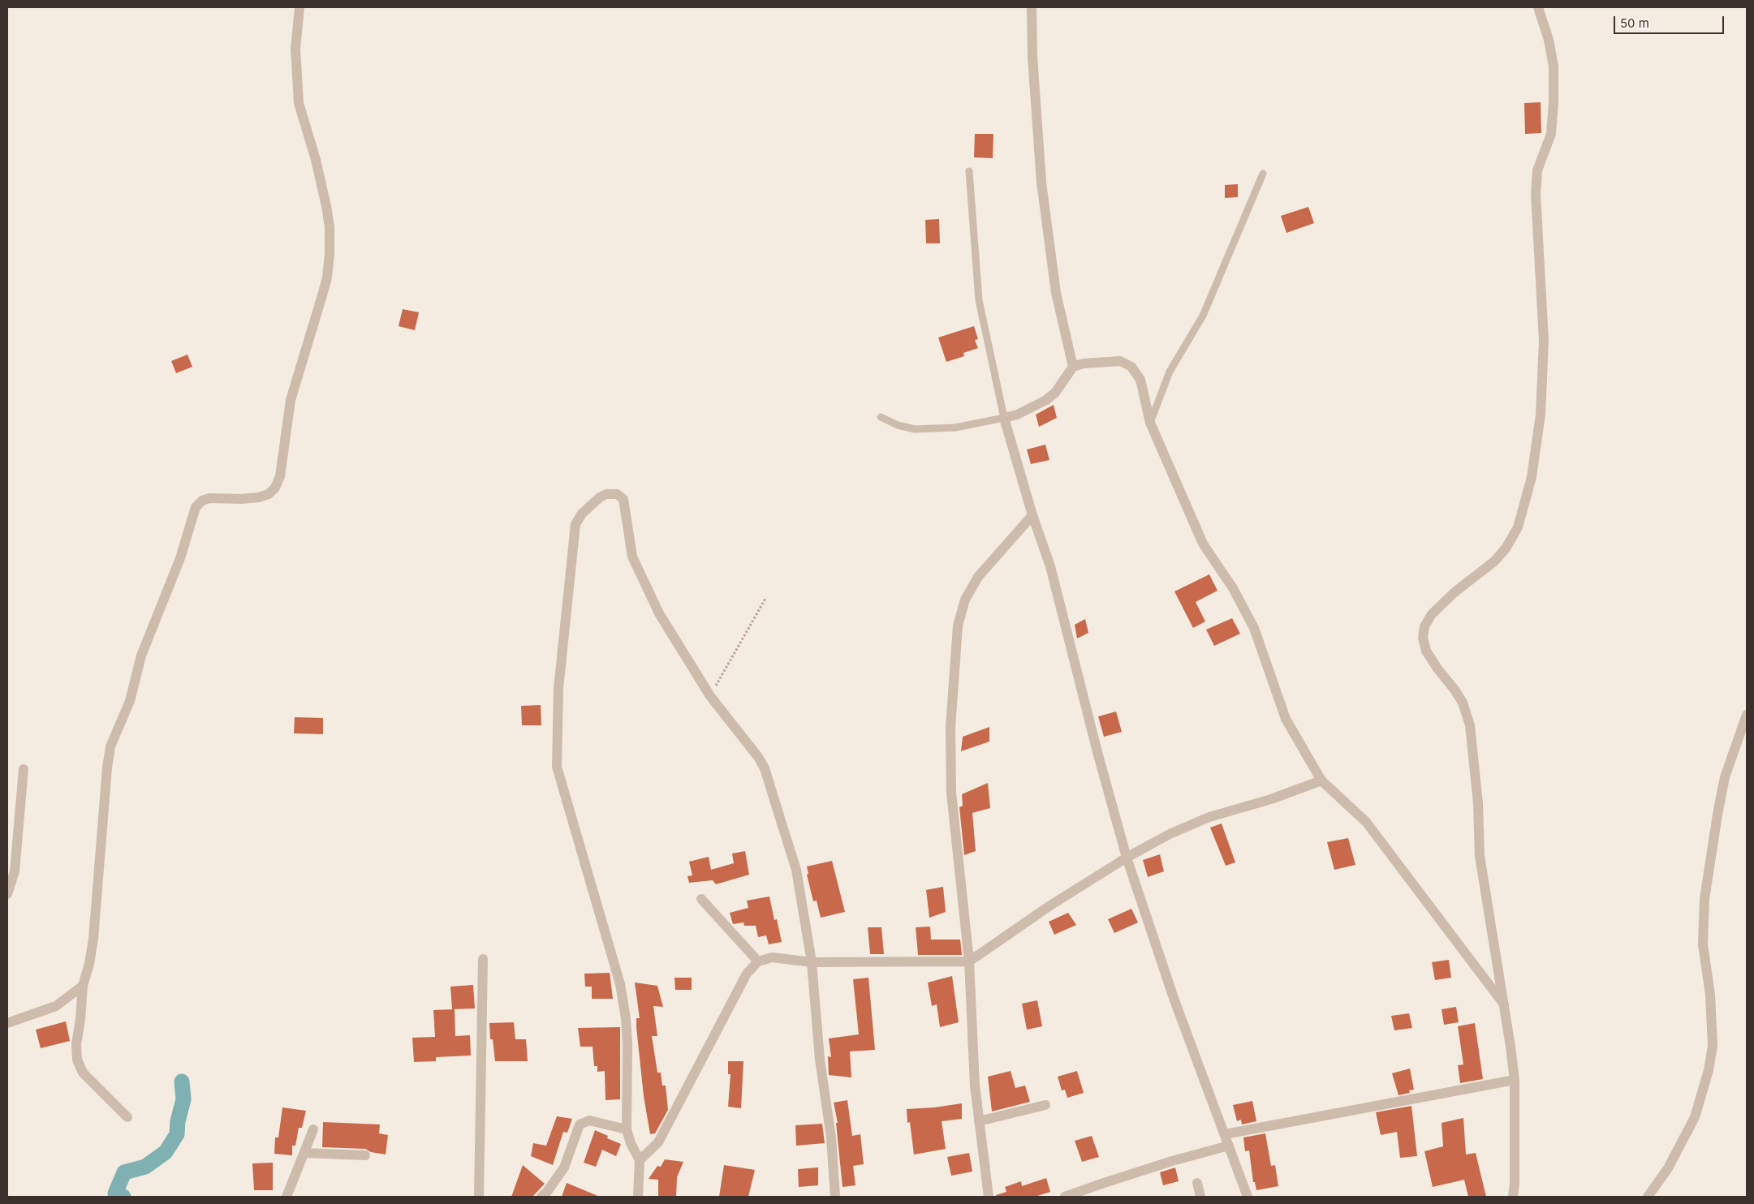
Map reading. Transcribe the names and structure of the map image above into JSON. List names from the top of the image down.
{
  "scale_bar": "50 m"
}
